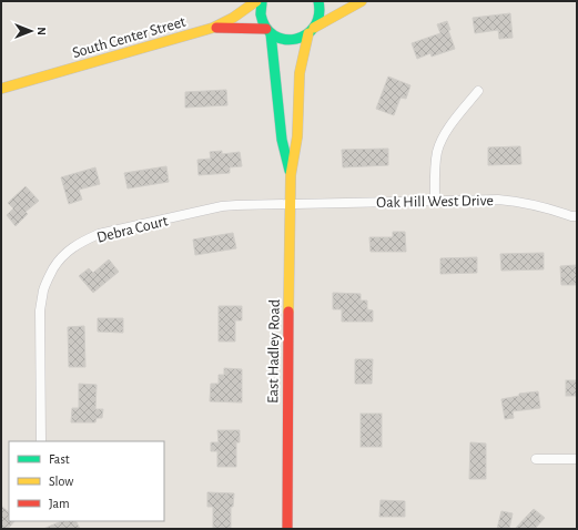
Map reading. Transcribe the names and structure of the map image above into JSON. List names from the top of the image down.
{
  "streets": {
    "street": [
      "South Center Street",
      "Oak Hill West Drive",
      "Debra Court",
      "East Hadley Road"
    ]
  },
  "crossings": [
    ["South Center Street", "East Hadley Road"],
    ["Oak Hill West Drive", "Debra Court"],
    ["Oak Hill West Drive", "East Hadley Road"],
    ["Debra Court", "East Hadley Road"]
  ],
  "legend": ["Fast", "Slow", "Jam"],
  "north": "right"
}
